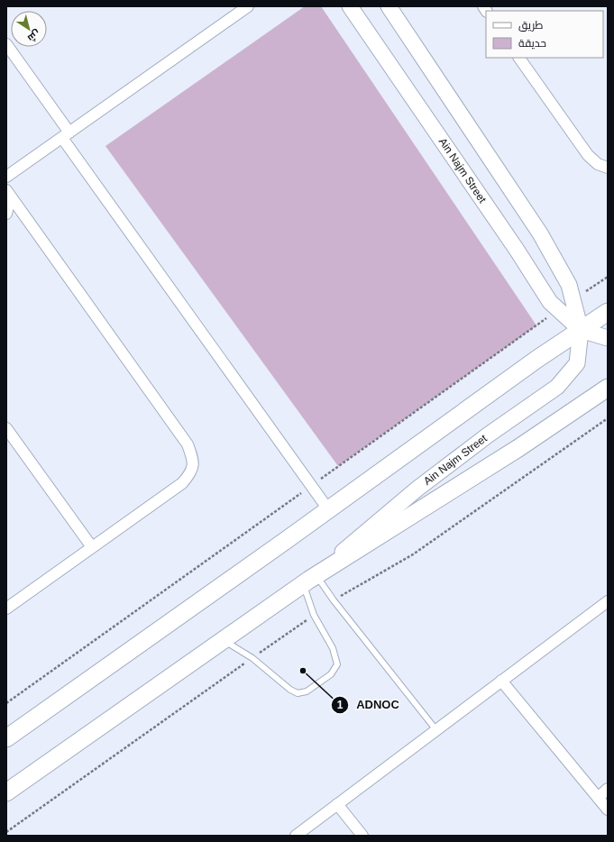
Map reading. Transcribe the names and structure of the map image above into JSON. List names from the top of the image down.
{
  "streets": {
    "main road": ["Ain Najm Street"]
  },
  "places": ["ADNOC"],
  "legend": ["طريق", "حديقة"],
  "north": "bottom right"
}
